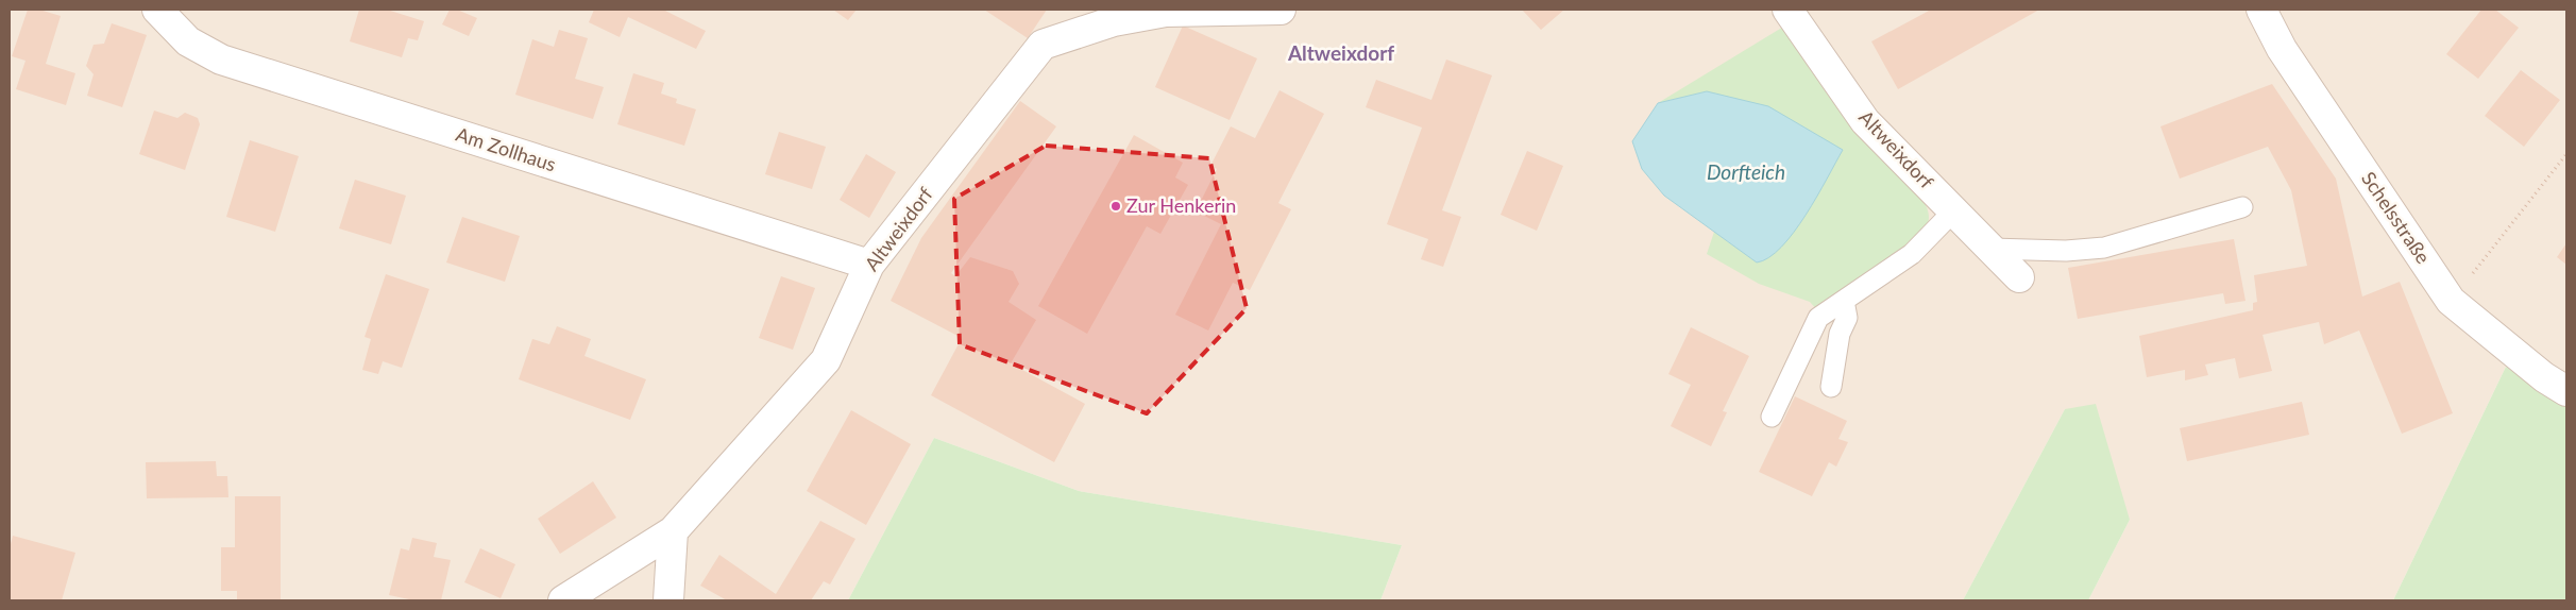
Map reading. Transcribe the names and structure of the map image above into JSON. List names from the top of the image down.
{
  "streets": {
    "street": ["Am Zollhaus", "Altweixdorf", "Schelsstraße"]
  },
  "crossings": [
    ["Am Zollhaus", "Altweixdorf"]
  ],
  "districts": ["Altweixdorf"],
  "water": ["Dorfteich"],
  "places": ["Zur Henkerin"]
}
